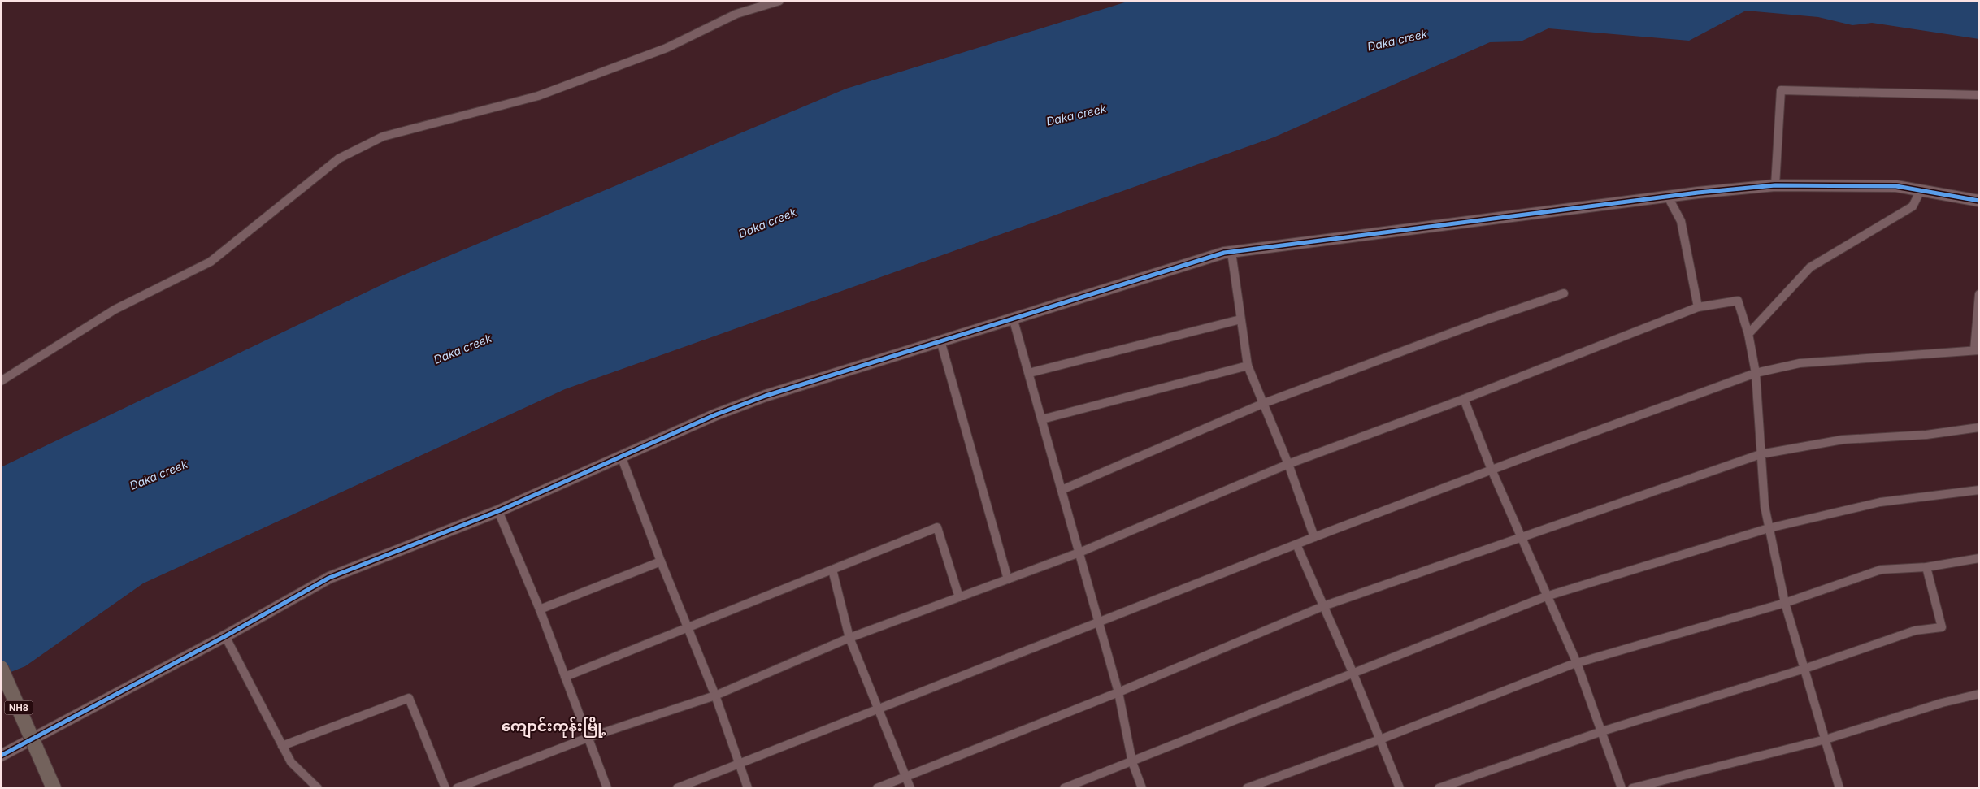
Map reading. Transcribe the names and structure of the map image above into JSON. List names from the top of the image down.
{
  "streets": {
    "highway": ["NH8"]
  },
  "districts": ["ကျောင်းကုန်းမြို့"],
  "water": ["Daka creek"]
}
